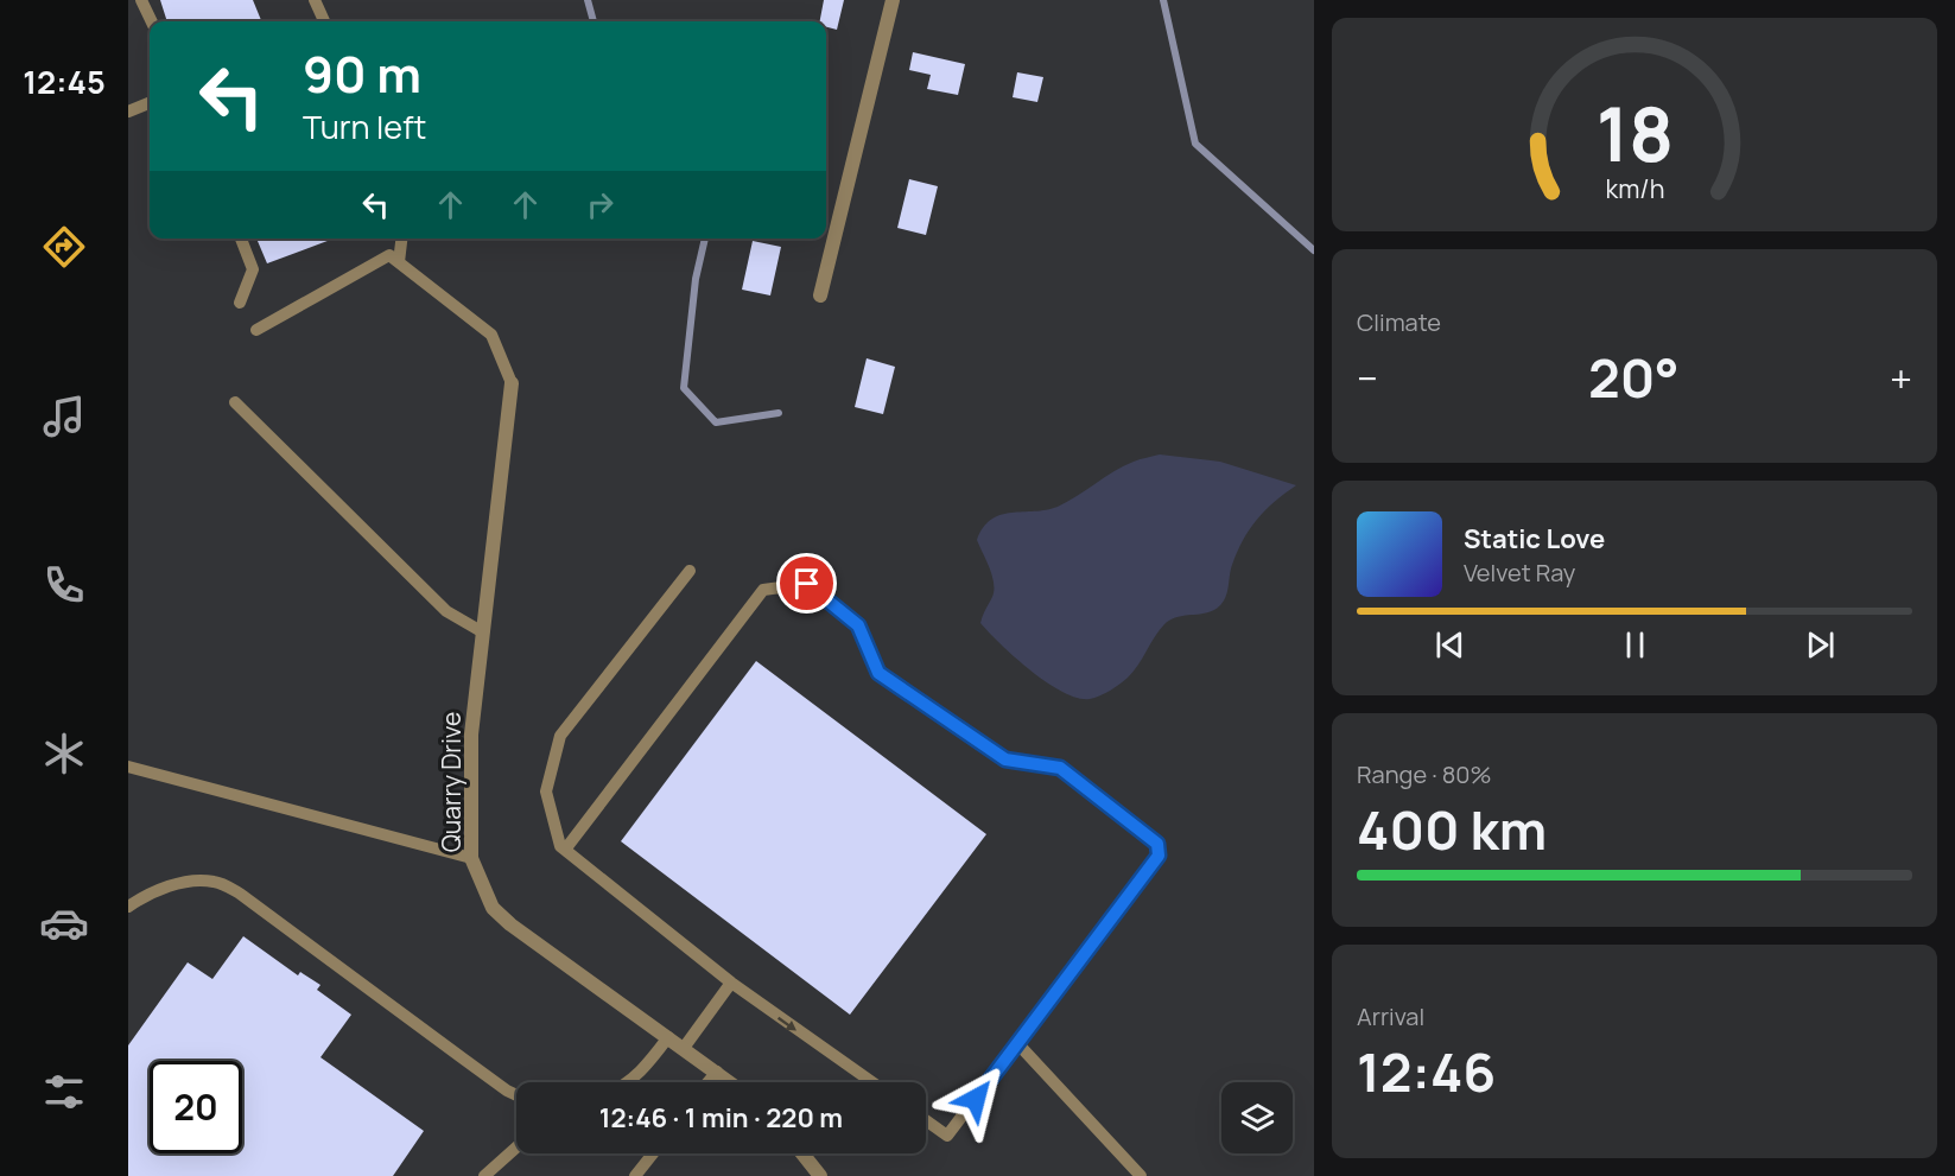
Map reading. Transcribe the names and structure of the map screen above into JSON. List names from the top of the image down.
{
  "streets": {
    "street": ["Quarry Drive"]
  },
  "page": {
    "tabs": "12:45",
    "turn": ["90 m", "Turn left"],
    "tile": [
      "Climate",
      ["Range · 80%", "400 km"],
      ["Arrival", "12:46"]
    ],
    "heat": ["−", "20°", "+"],
    "song": ["Static Love", "Velvet Ray"],
    "limit": "20",
    "trip": "12:46 · 1 min · 220 m",
    "gauge": ["18", "km/h"]
  }
}
